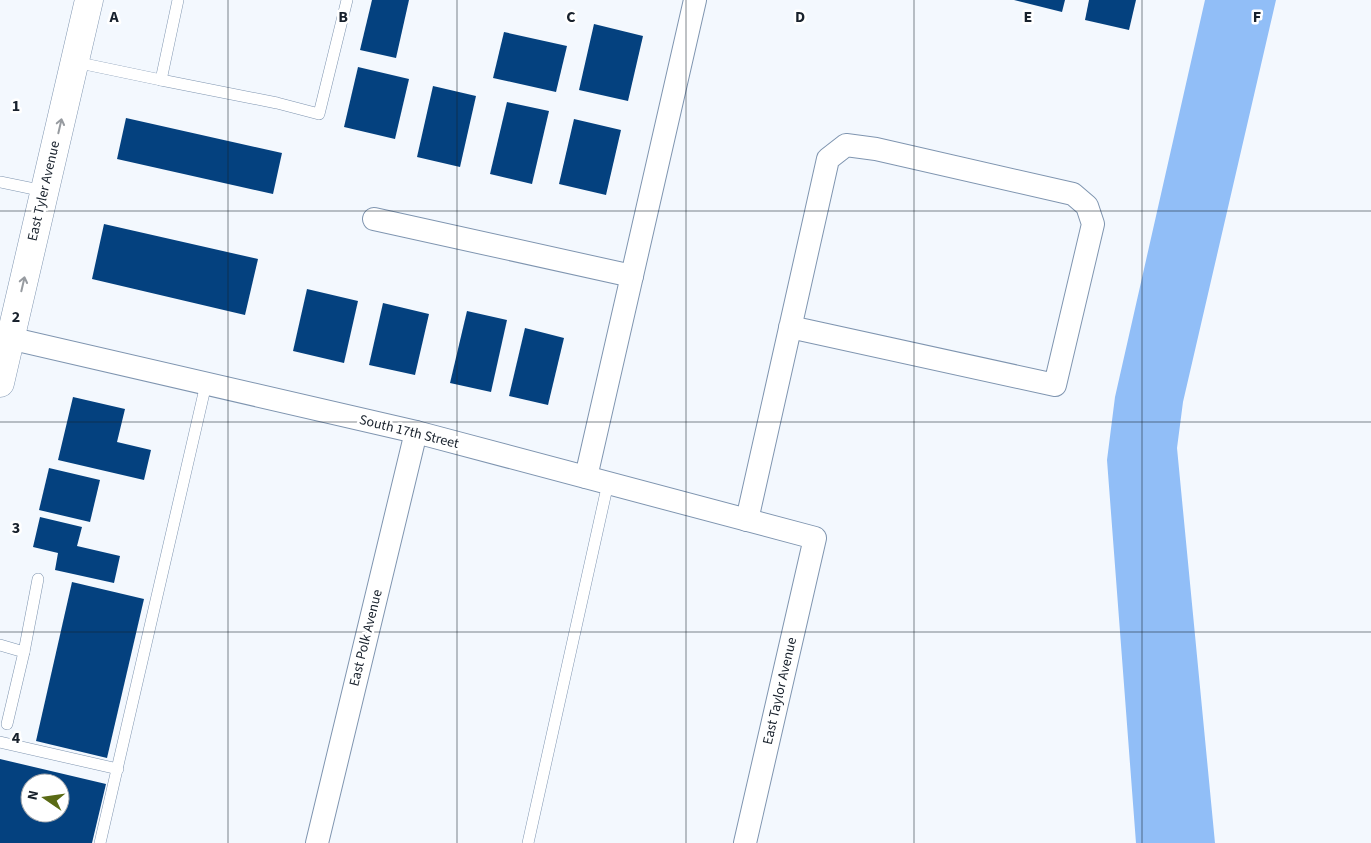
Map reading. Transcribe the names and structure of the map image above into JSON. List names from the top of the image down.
{
  "streets": {
    "main road": ["East Tyler Avenue"],
    "street": ["South 17th Street", "East Polk Avenue", "East Taylor Avenue"]
  },
  "crossings": [
    ["East Tyler Avenue", "South 17th Street"],
    ["South 17th Street", "East Polk Avenue"],
    ["South 17th Street", "East Taylor Avenue"]
  ],
  "one_way": ["East Tyler Avenue"],
  "north": "left",
  "grid": {
    "columns": [
      "A",
      "B",
      "C",
      "D",
      "E",
      "F"
    ],
    "rows": [
      "1",
      "2",
      "3",
      "4"
    ]
  }
}
